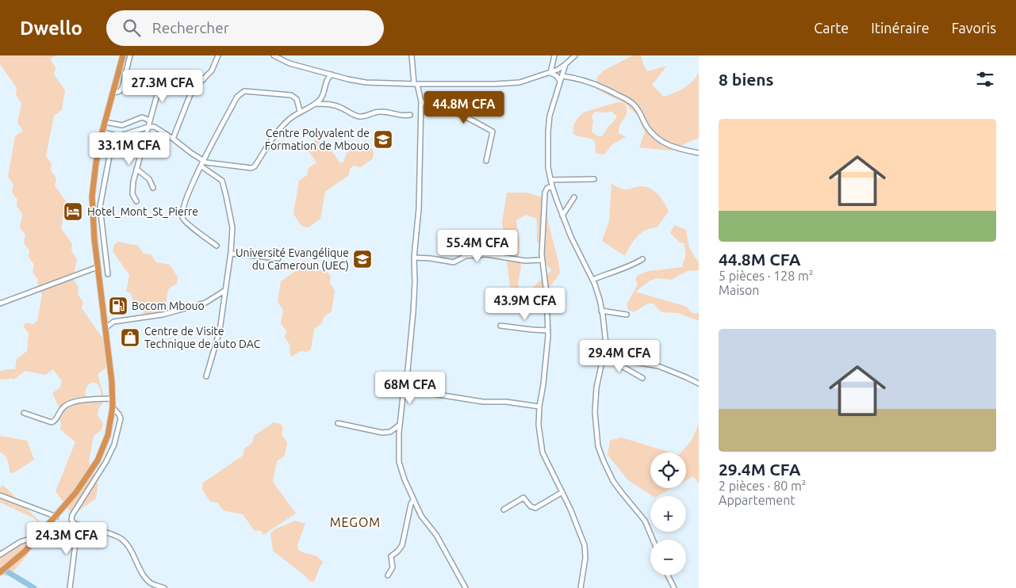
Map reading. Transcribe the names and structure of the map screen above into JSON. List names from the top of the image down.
{
  "districts": ["MEGOM"],
  "places": {
    "school or university": ["Centre Polyvalent de Formation de Mbouo", "Université Evangélique du Cameroun (UEC)"],
    "hotel": ["Hotel_Mont_St_Pierre"],
    "fuel station": ["Bocom Mbouo"],
    "shop": ["Centre de Visite Technique de auto DAC"]
  },
  "page": {
    "header": "Dwello",
    "search": "Rechercher",
    "nav": ["Carte", "Itinéraire", "Favoris"],
    "heading": "8 biens",
    "price": [
      "27.3M CFA",
      "44.8M CFA",
      "33.1M CFA",
      "55.4M CFA",
      "43.9M CFA",
      "29.4M CFA",
      "68M CFA",
      "24.3M CFA"
    ],
    "list": [
      {
        "name": "44.8M CFA",
        "note": "5 pièces · 128 m² · Maison"
      },
      {
        "name": "29.4M CFA",
        "note": "2 pièces · 80 m² · Appartement"
      }
    ],
    "map_buttons": ["+", "−"]
  }
}
